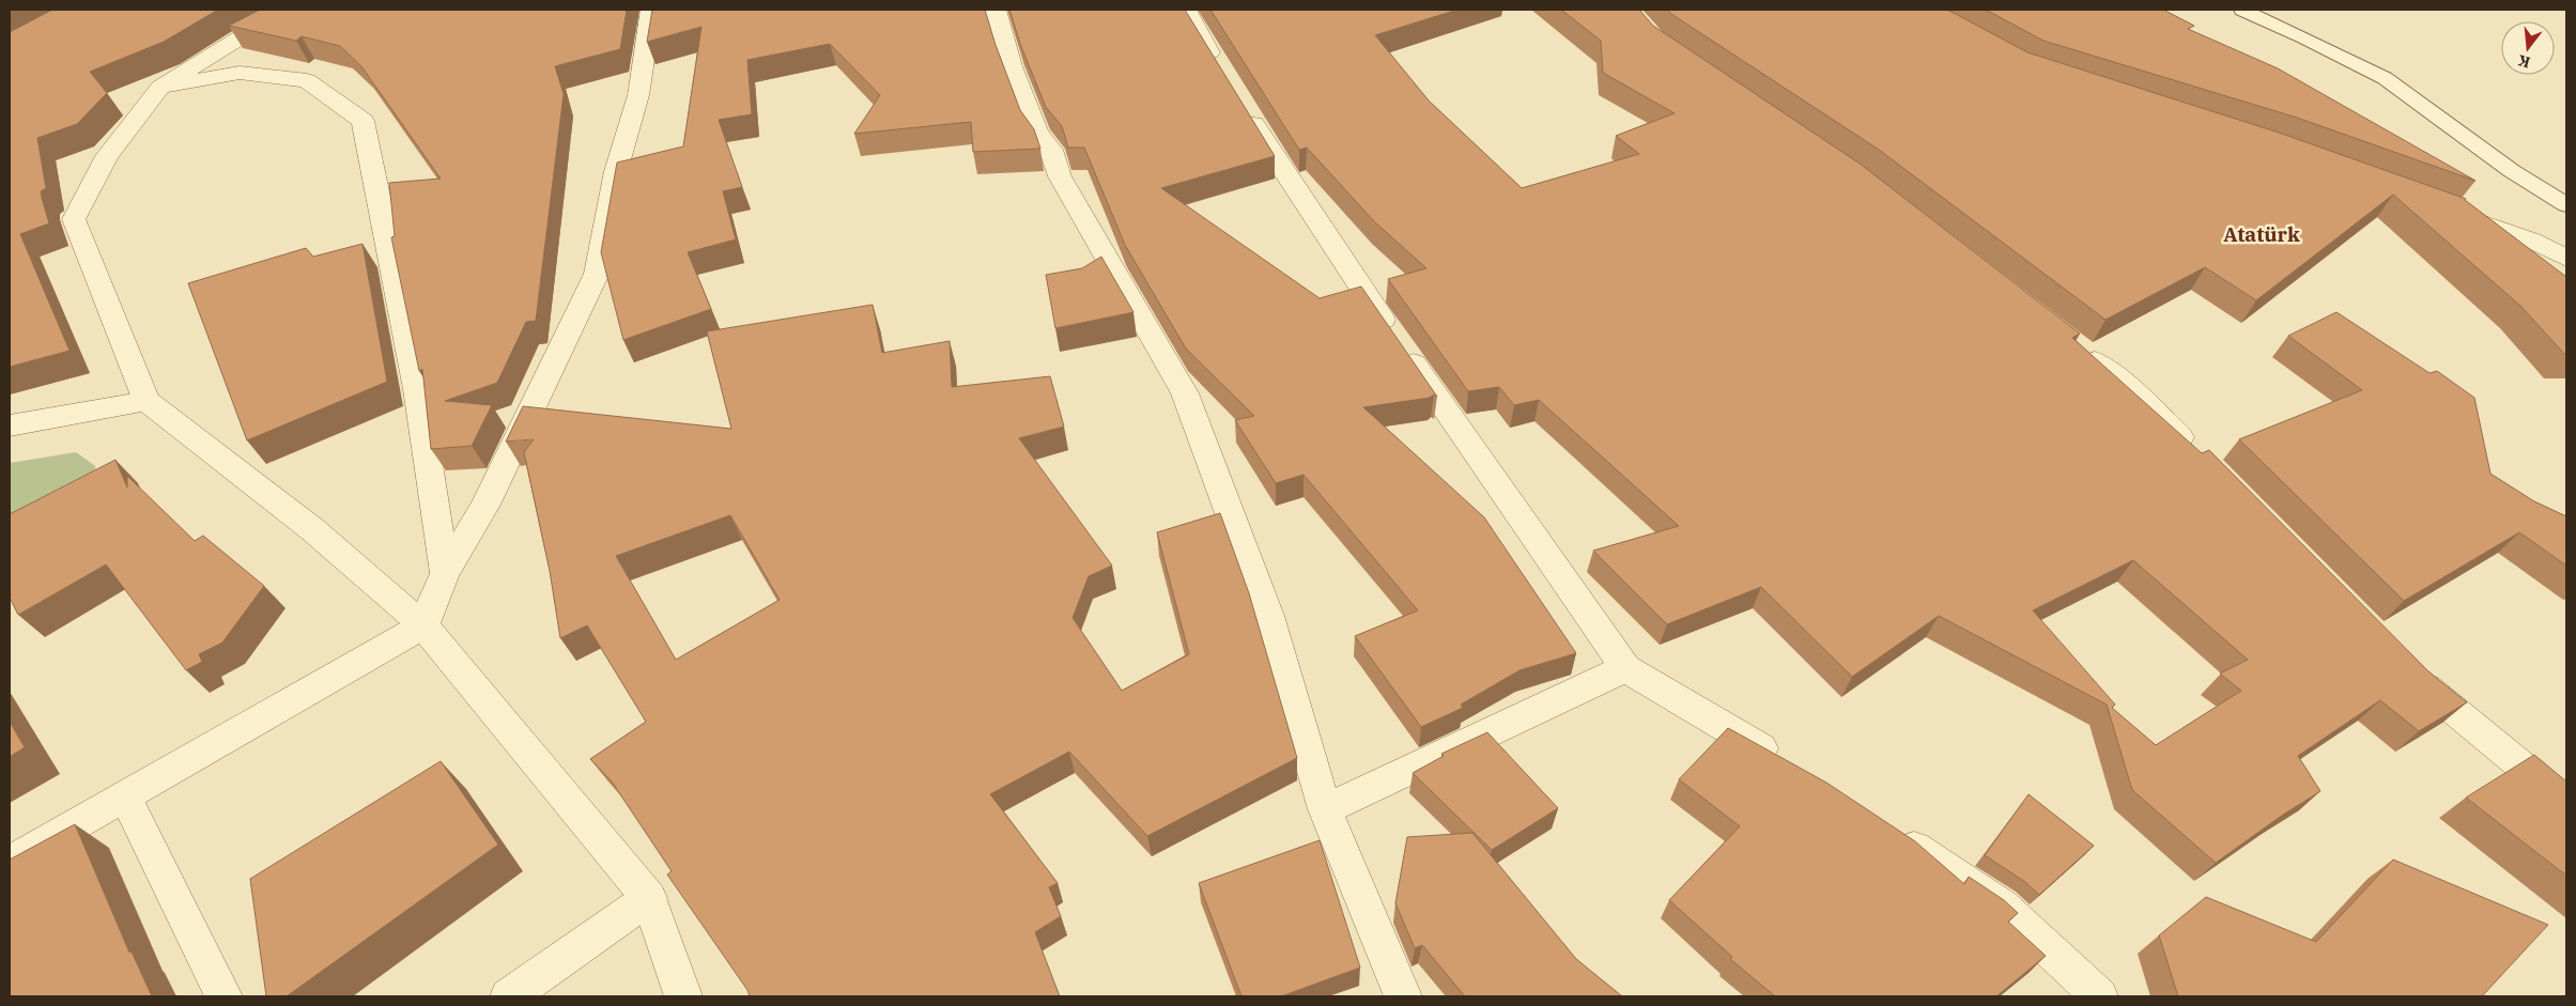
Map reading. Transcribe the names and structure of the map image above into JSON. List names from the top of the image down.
{
  "districts": ["Atatürk"],
  "north": "bottom"
}
